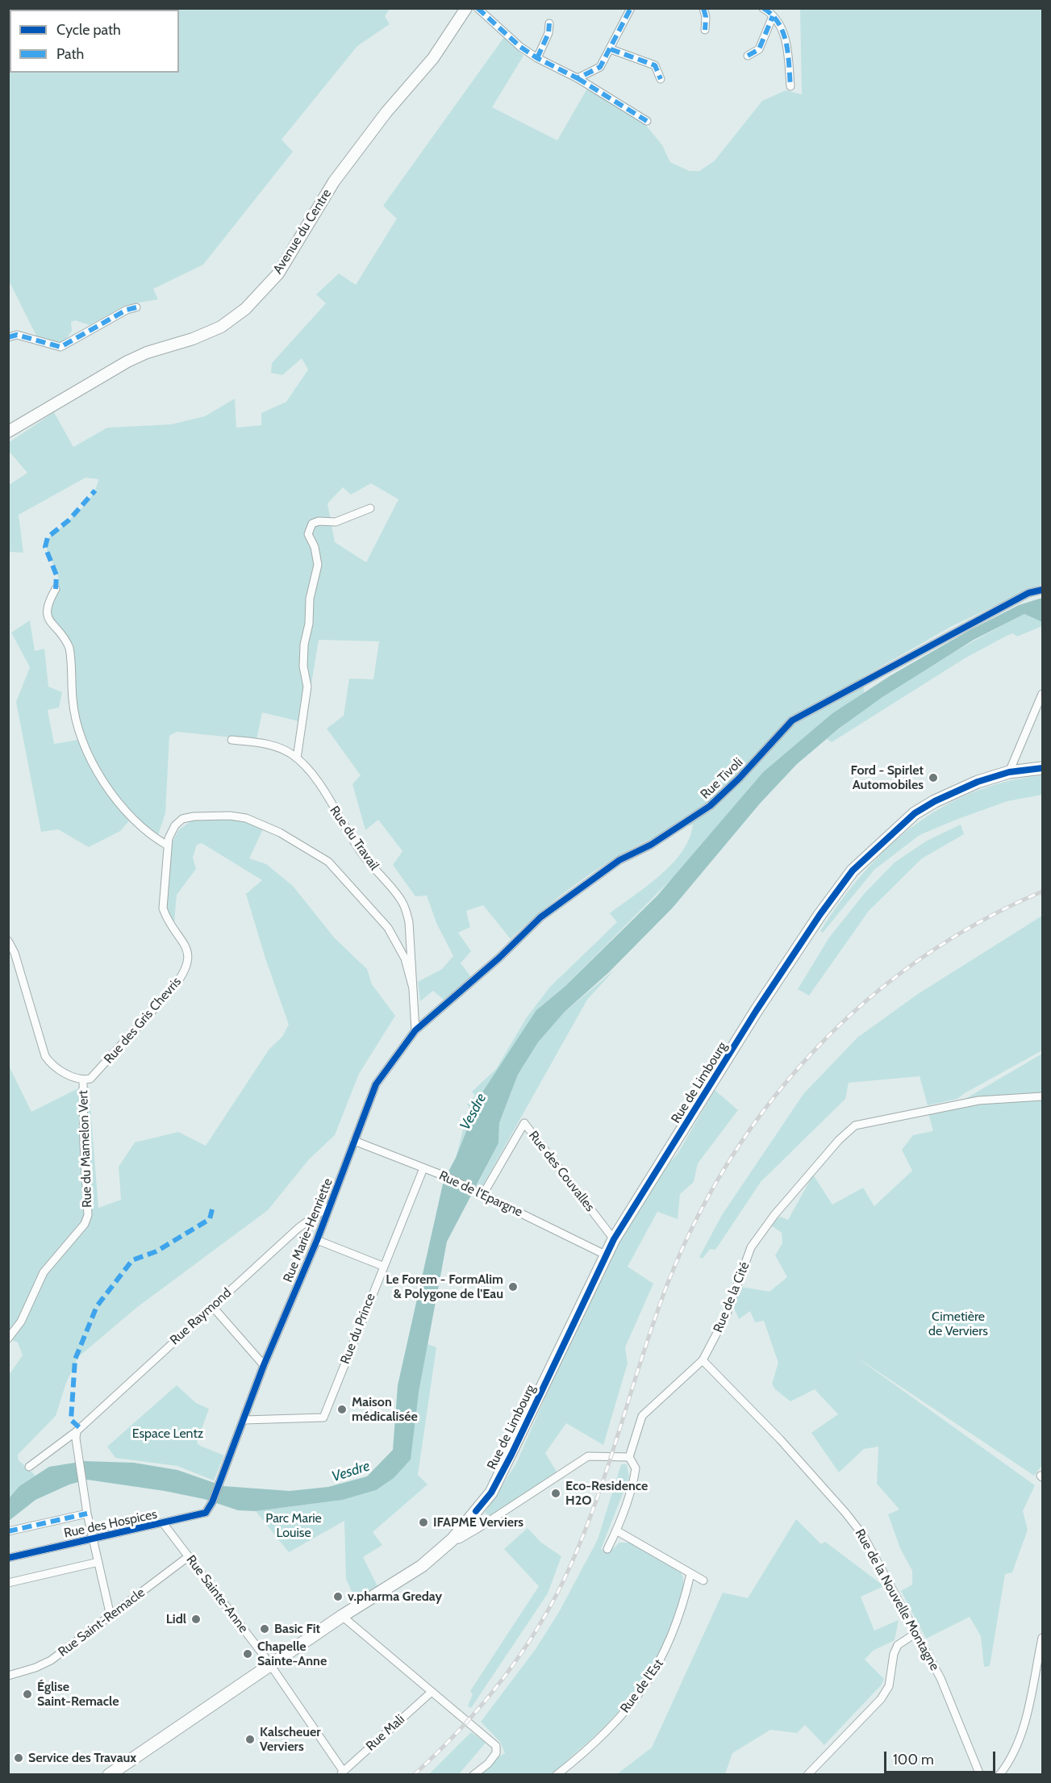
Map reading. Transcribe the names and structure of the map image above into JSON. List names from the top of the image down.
{
  "streets": {
    "main road": ["Rue de Limbourg"],
    "street": [
      "Avenue du Centre",
      "Rue Tivoli",
      "Rue du Travail",
      "Rue des Gris Chevris",
      "Rue du Mamelon Vert",
      "Rue des Couvalles",
      "Rue de l'Epargne",
      "Rue Marie-Henriette",
      "Rue de la Cité",
      "Rue Raymond",
      "Rue du Prince",
      "Rue des Hospices",
      "Rue Sainte-Anne",
      "Rue de la Nouvelle Montagne",
      "Rue Saint-Remacle",
      "Rue de l'Est",
      "Rue Mali"
    ]
  },
  "crossings": [
    ["Rue Tivoli", "Rue Marie-Henriette"],
    ["Rue du Travail", "Rue des Gris Chevris"],
    ["Rue des Gris Chevris", "Rue du Mamelon Vert"],
    ["Rue de Limbourg", "Rue des Couvalles"],
    ["Rue de Limbourg", "Rue de l'Epargne"],
    ["Rue de Limbourg", "Rue Sainte-Anne"],
    ["Rue des Couvalles", "Rue de l'Epargne"],
    ["Rue de l'Epargne", "Rue Marie-Henriette"],
    ["Rue de l'Epargne", "Rue du Prince"],
    ["Rue Marie-Henriette", "Rue Raymond"],
    ["Rue Marie-Henriette", "Rue du Prince"],
    ["Rue Marie-Henriette", "Rue des Hospices"],
    ["Rue de la Cité", "Rue de la Nouvelle Montagne"],
    ["Rue des Hospices", "Rue Sainte-Anne"],
    ["Rue Sainte-Anne", "Rue Saint-Remacle"],
    ["Rue Sainte-Anne", "Rue Mali"]
  ],
  "water": ["Vesdre"],
  "parks": ["Cimetière de Verviers", "Espace Lentz", "Parc Marie Louise"],
  "places": [
    "Ford - Spirlet Automobiles",
    "Le Forem - FormAlim & Polygone de l'Eau",
    "Maison médicalisée",
    "Eco-Residence H2O",
    "IFAPME Verviers",
    "v.pharma Greday",
    "Lidl",
    "Basic Fit",
    "Chapelle Sainte-Anne",
    "Église Saint-Remacle",
    "Kalscheuer Verviers",
    "Service des Travaux"
  ],
  "legend": ["Cycle path", "Path"],
  "scale_bar": "100 m"
}
